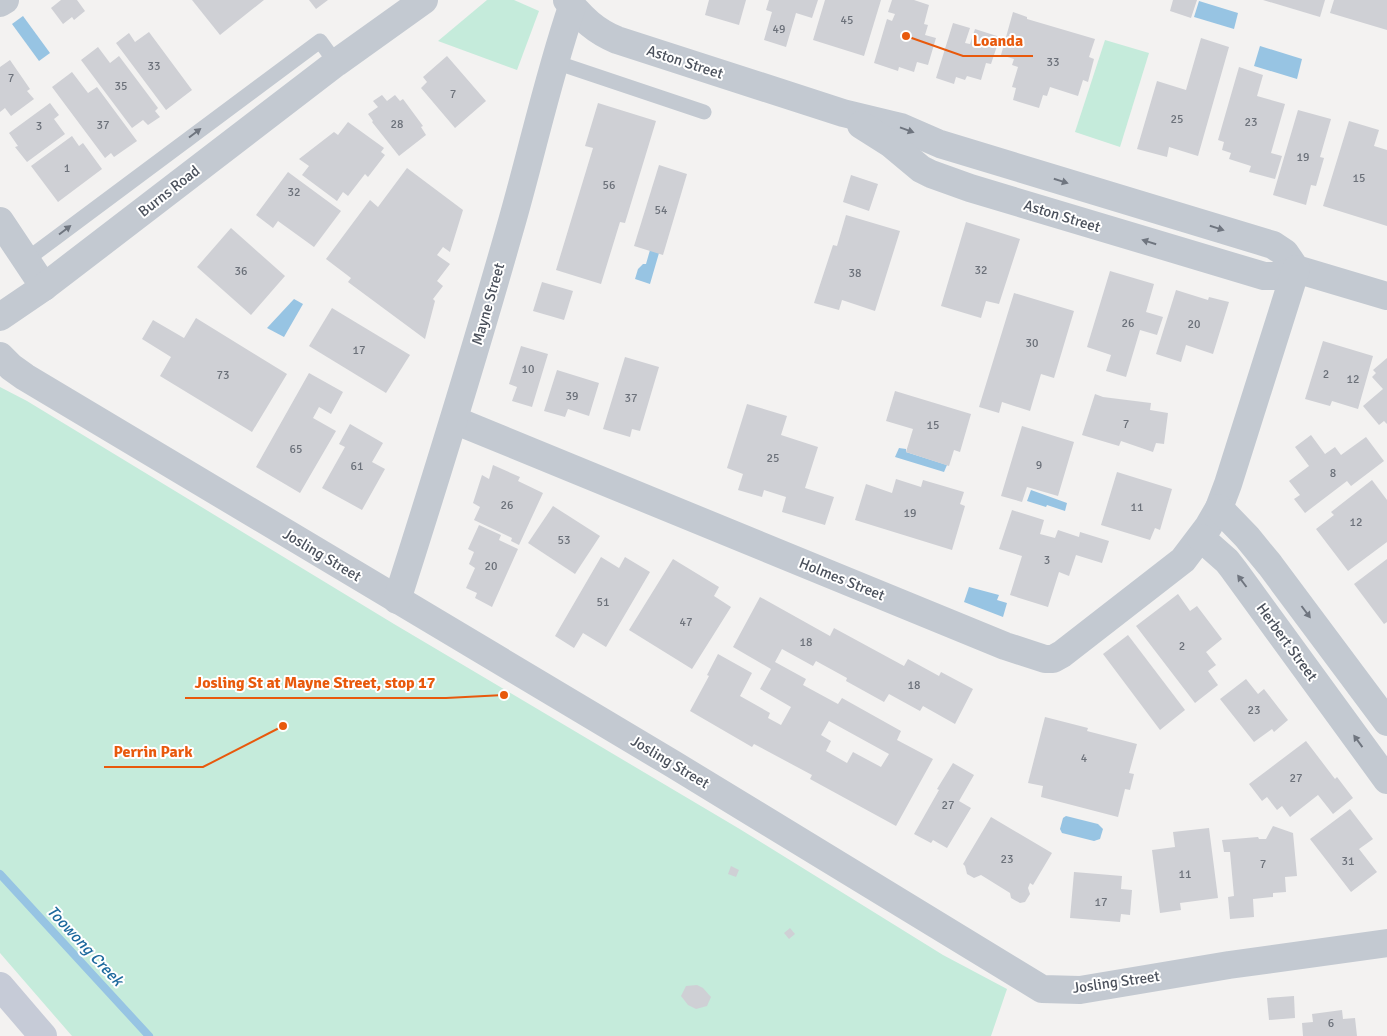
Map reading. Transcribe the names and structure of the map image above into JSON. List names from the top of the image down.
{
  "streets": {
    "street": [
      "Aston Street",
      "Burns Road",
      "Mayne Street",
      "Josling Street",
      "Holmes Street",
      "Herbert Street"
    ]
  },
  "crossings": [
    ["Aston Street", "Mayne Street"],
    ["Mayne Street", "Josling Street"],
    ["Mayne Street", "Holmes Street"],
    ["Holmes Street", "Herbert Street"]
  ],
  "water": ["Toowong Creek"],
  "places": ["Loanda", "Josling St at Mayne Street, stop 17", "Perrin Park"],
  "house_numbers": [
    "45",
    "49",
    "33",
    "33",
    "7",
    "35",
    "7",
    "25",
    "23",
    "28",
    "37",
    "3",
    "19",
    "1",
    "15",
    "56",
    "32",
    "54",
    "32",
    "36",
    "38",
    "26",
    "20",
    "30",
    "17",
    "10",
    "2",
    "73",
    "12",
    "39",
    "37",
    "7",
    "15",
    "65",
    "25",
    "9",
    "61",
    "8",
    "26",
    "11",
    "19",
    "12",
    "53",
    "3",
    "20",
    "51",
    "47",
    "18",
    "2",
    "18",
    "23",
    "4",
    "27",
    "27",
    "23",
    "31",
    "7",
    "11",
    "17",
    "6"
  ]
}
